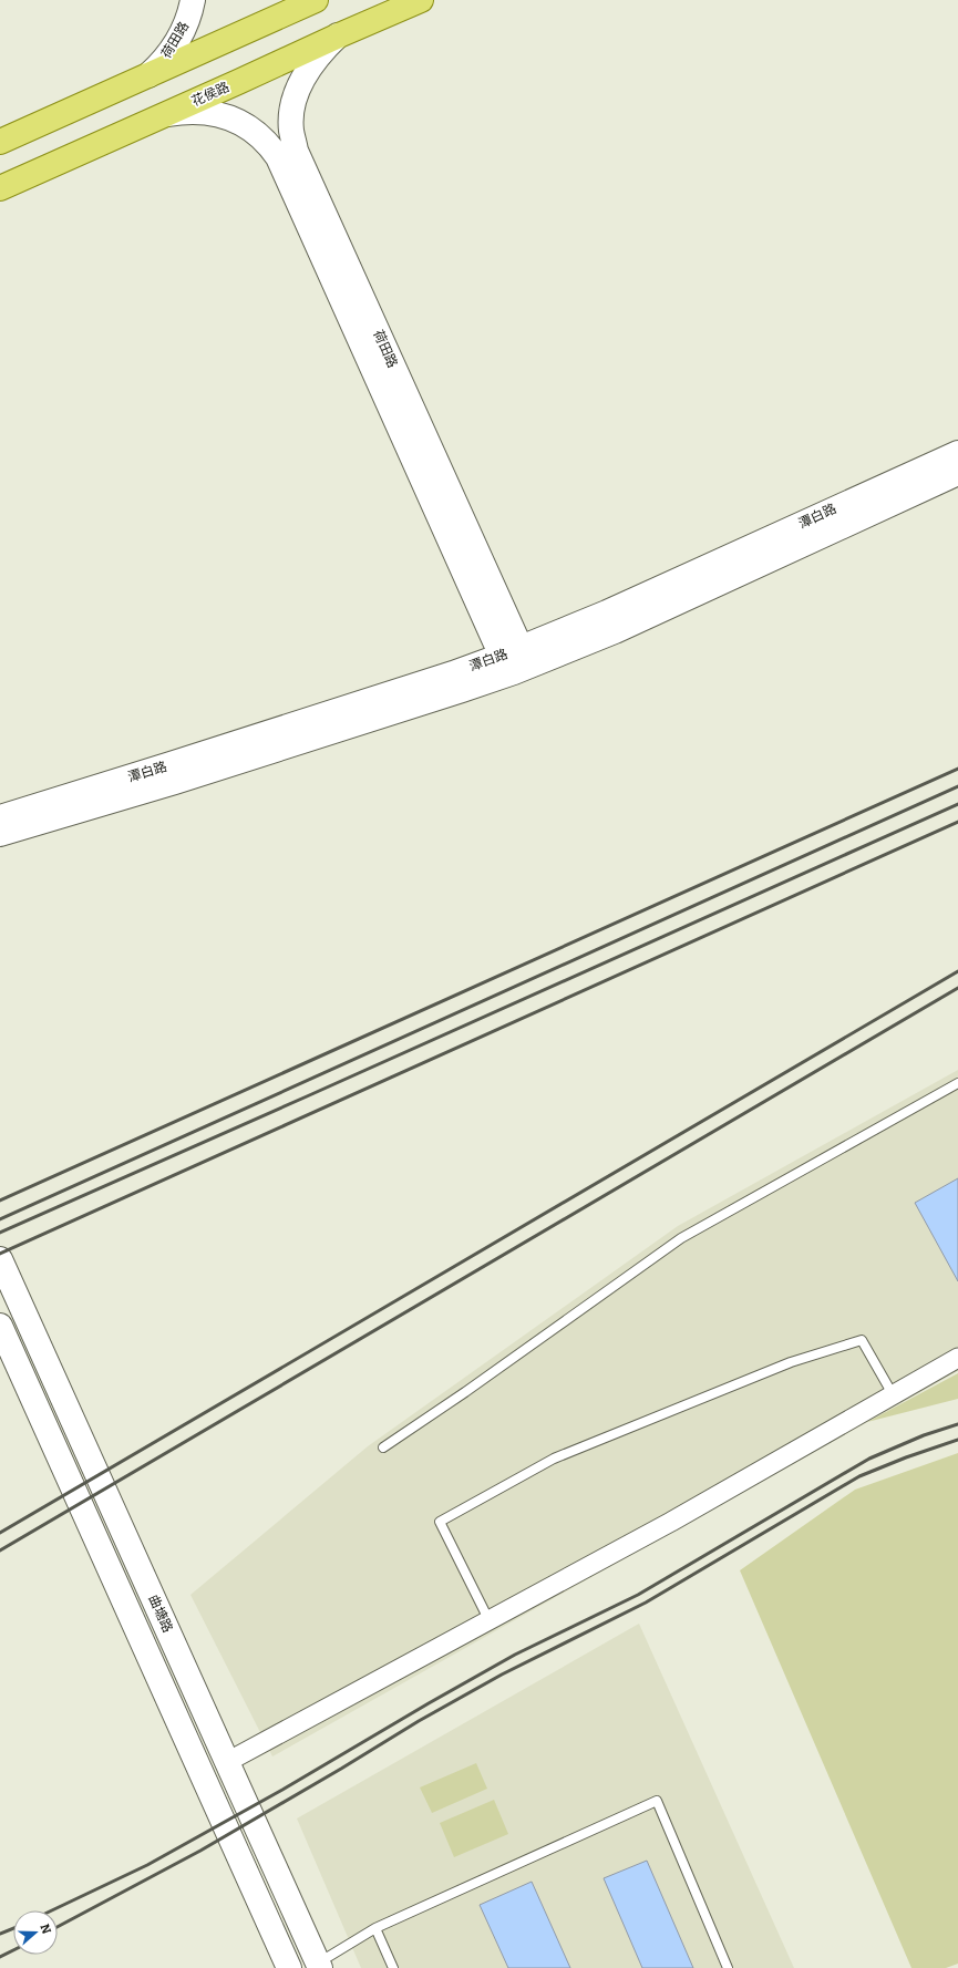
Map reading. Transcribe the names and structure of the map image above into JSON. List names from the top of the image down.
{
  "streets": {
    "main road": ["花侯路"],
    "street": ["荷田路", "潭白路", "曲塘路"]
  },
  "crossings": [
    ["荷田路", "花侯路"],
    ["荷田路", "潭白路"]
  ],
  "north": "right"
}
